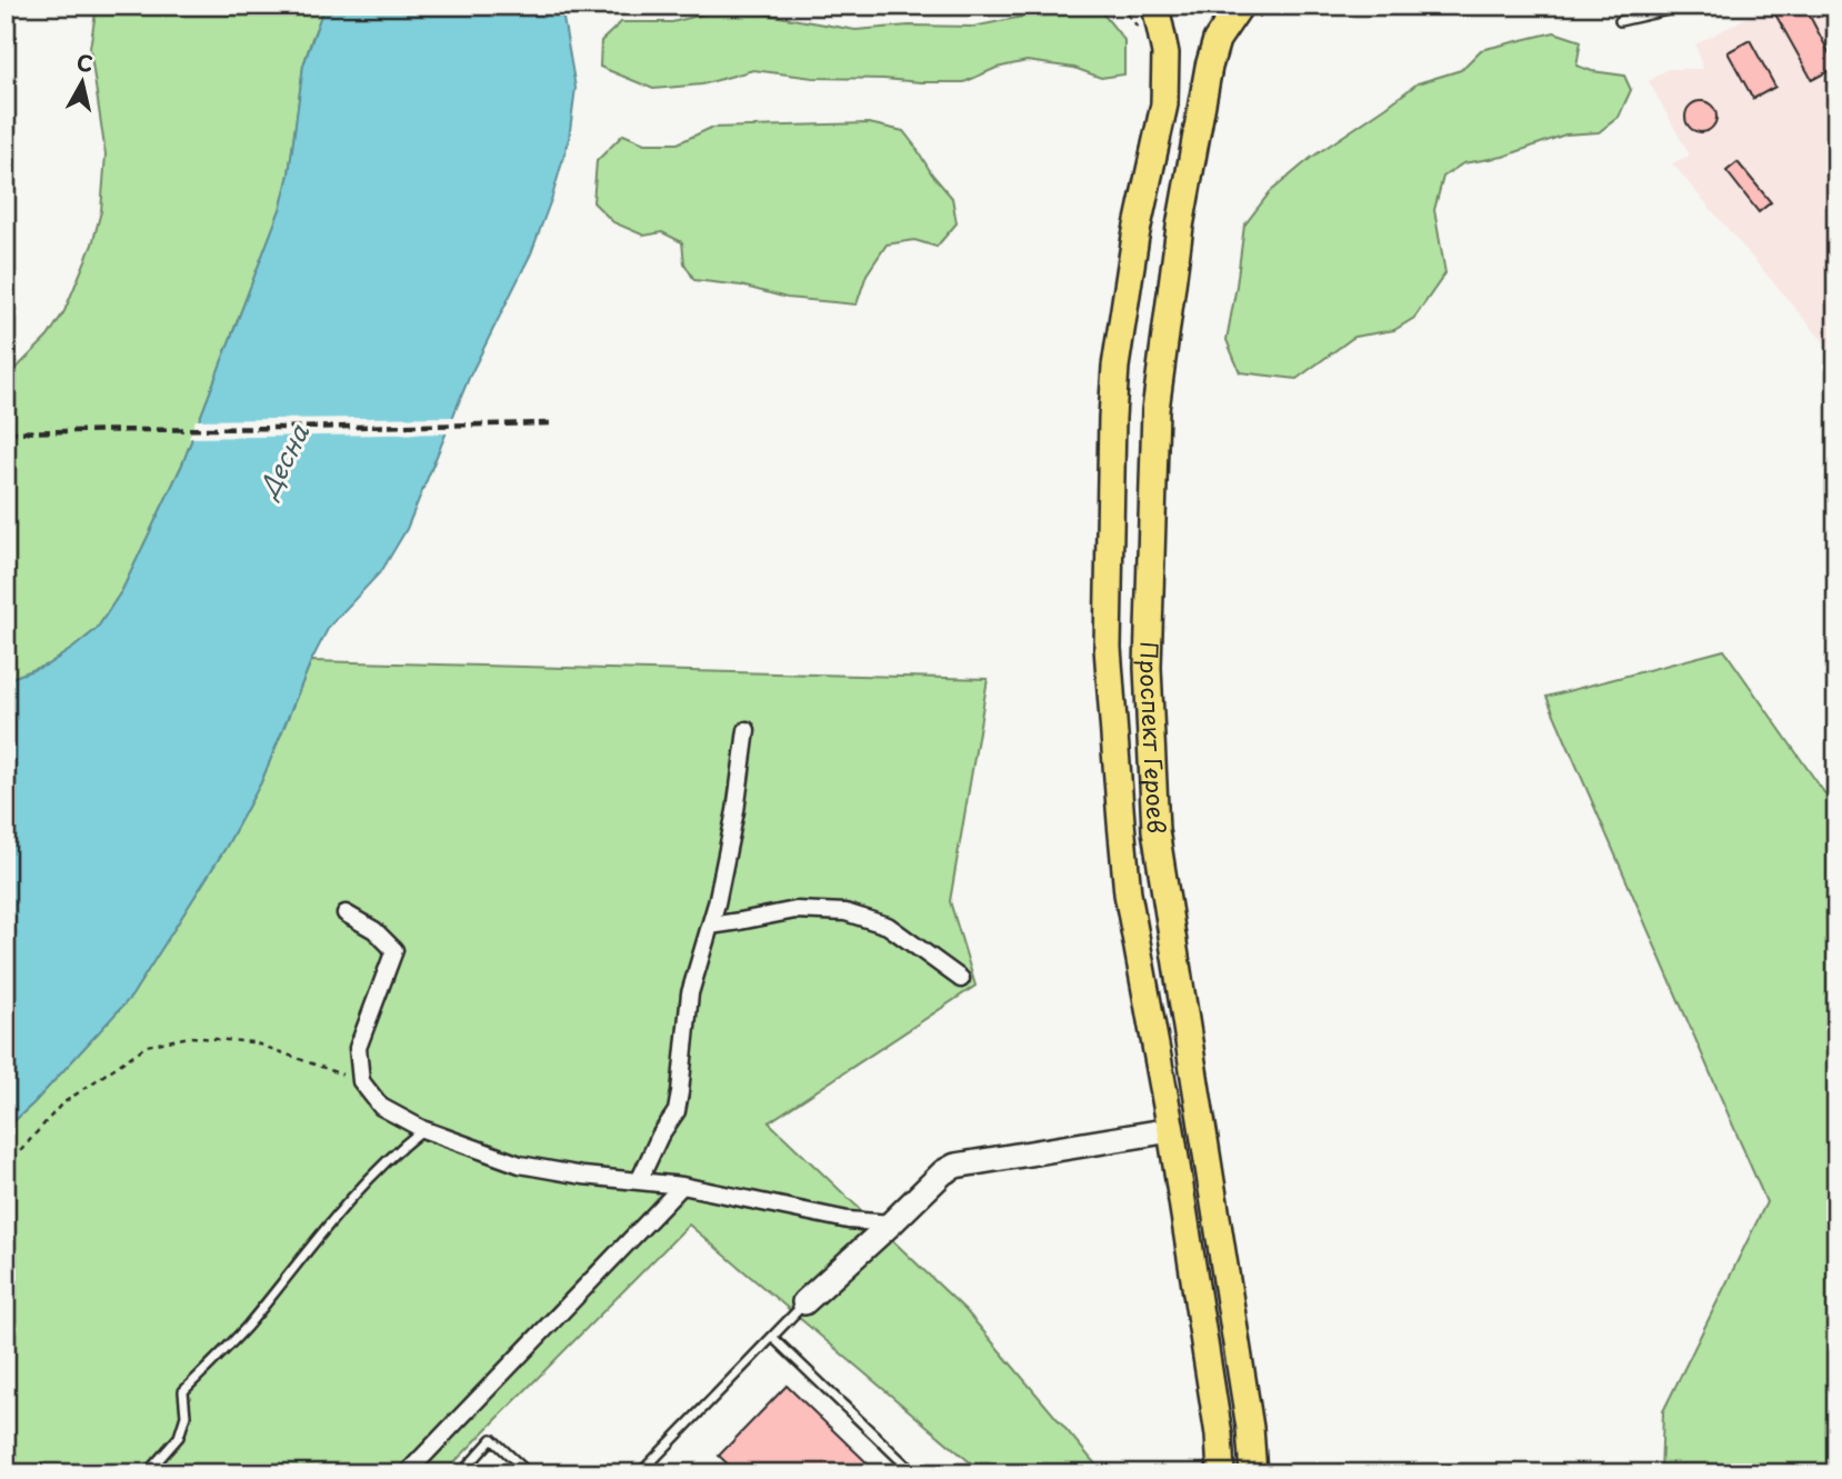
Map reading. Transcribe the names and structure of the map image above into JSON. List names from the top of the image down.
{
  "streets": {
    "main road": ["Проспект Героев"]
  },
  "water": ["Десна"],
  "north": "top"
}
